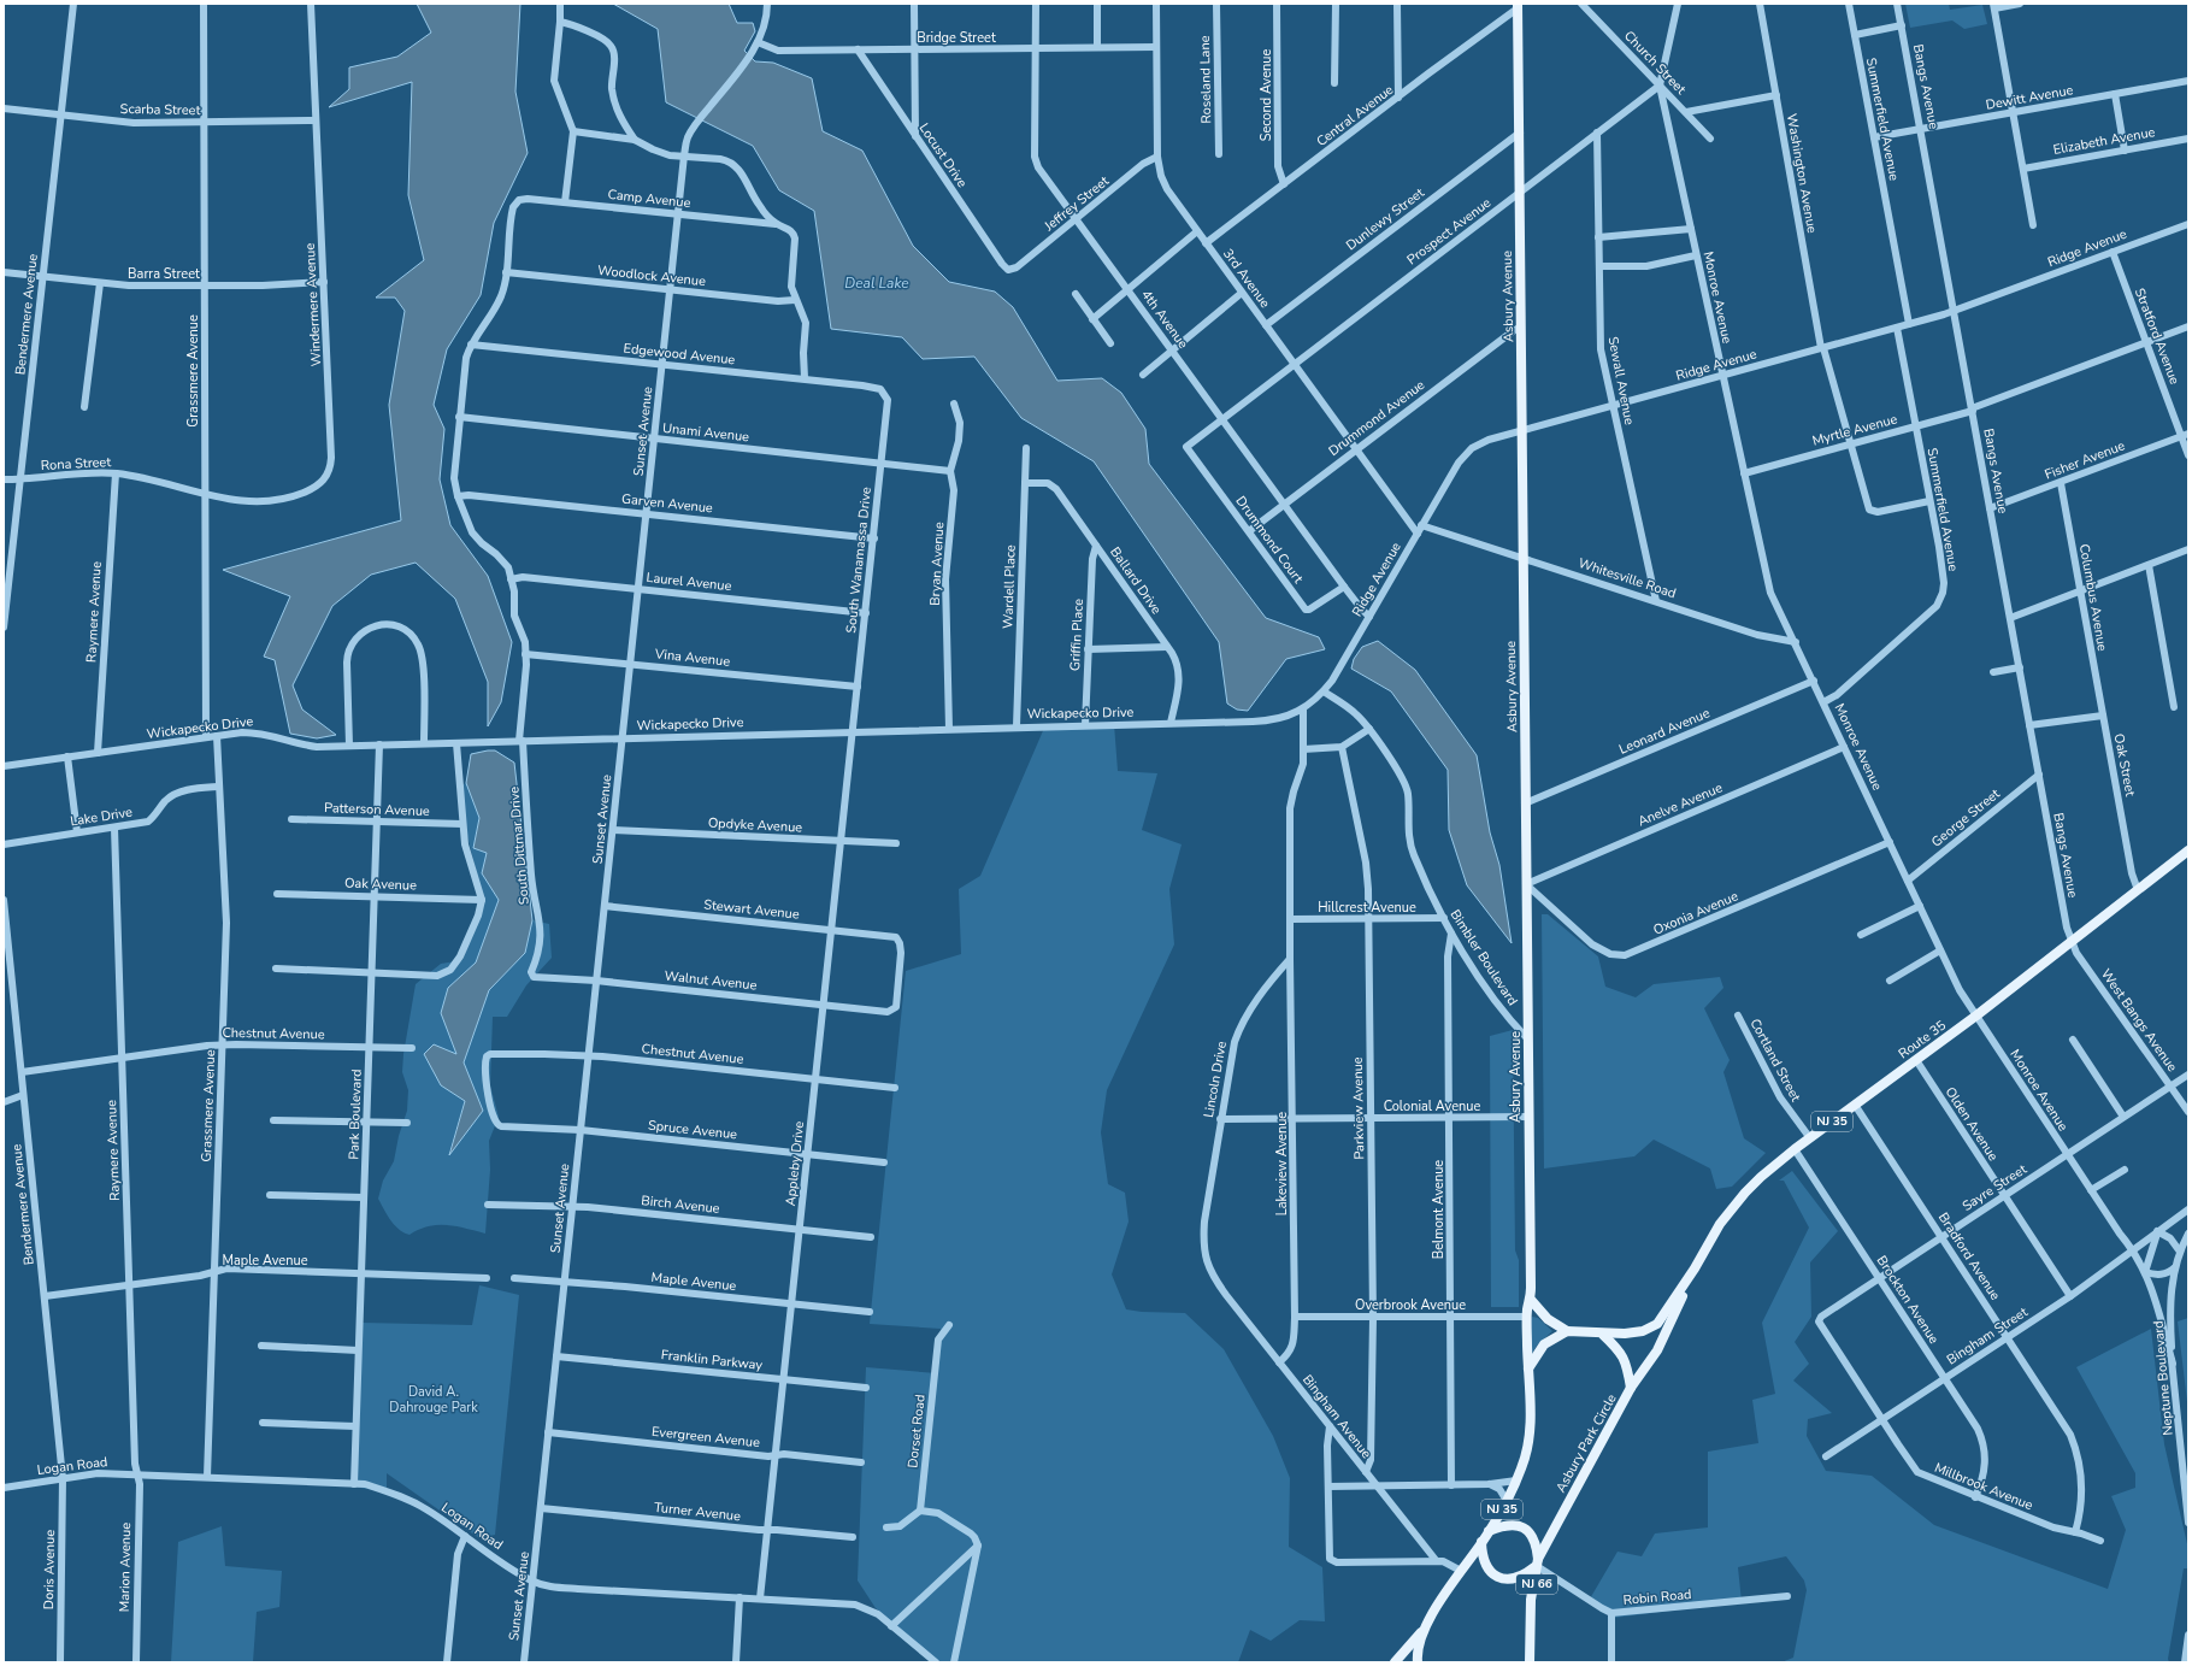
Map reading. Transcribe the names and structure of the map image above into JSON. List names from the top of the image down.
{
  "streets": {
    "main road": [
      "Asbury Avenue",
      "Route 35",
      "NJ 35",
      "Asbury Park Circle",
      "NJ 66"
    ],
    "street": [
      "Bridge Street",
      "Church Street",
      "Roseland Lane",
      "Bangs Avenue",
      "Second Avenue",
      "Dewitt Avenue",
      "Scarba Street",
      "Central Avenue",
      "Summerfield Avenue",
      "Elizabeth Avenue",
      "Locust Drive",
      "Washington Avenue",
      "Camp Avenue",
      "Jeffrey Street",
      "Dunlewy Street",
      "Prospect Avenue",
      "Ridge Avenue",
      "Barra Street",
      "Woodlock Avenue",
      "3rd Avenue",
      "Monroe Avenue",
      "Windermere Avenue",
      "Bendermere Avenue",
      "4th Avenue",
      "Stratford Avenue",
      "Edgewood Avenue",
      "Grassmere Avenue",
      "Sewall Avenue",
      "Drummond Avenue",
      "Myrtle Avenue",
      "Sunset Avenue",
      "Unami Avenue",
      "Fisher Avenue",
      "Rona Street",
      "Garven Avenue",
      "Drummond Court",
      "South Wanamassa Drive",
      "Bryan Avenue",
      "Whitesville Road",
      "Ballard Drive",
      "Laurel Avenue",
      "Wardell Place",
      "Columbus Avenue",
      "Raymere Avenue",
      "Griffin Place",
      "Vina Avenue",
      "Wickapecko Drive",
      "Leonard Avenue",
      "Oak Street",
      "Anelve Avenue",
      "Patterson Avenue",
      "Lake Drive",
      "George Street",
      "Opdyke Avenue",
      "South Dittmar Drive",
      "Oak Avenue",
      "Hillcrest Avenue",
      "Stewart Avenue",
      "Oxonia Avenue",
      "Bimbler Boulevard",
      "Walnut Avenue",
      "West Bangs Avenue",
      "Chestnut Avenue",
      "Cortland Street",
      "Lincoln Drive",
      "Colonial Avenue",
      "Parkview Avenue",
      "Park Boulevard",
      "Olden Avenue",
      "Spruce Avenue",
      "Appleby Drive",
      "Lakeview Avenue",
      "Sayre Street",
      "Birch Avenue",
      "Belmont Avenue",
      "Bradford Avenue",
      "Maple Avenue",
      "Brockton Avenue",
      "Overbrook Avenue",
      "Bingham Street",
      "Franklin Parkway",
      "Neptune Boulevard",
      "Bingham Avenue",
      "Dorset Road",
      "Evergreen Avenue",
      "Logan Road",
      "Millbrook Avenue",
      "Turner Avenue",
      "Marion Avenue",
      "Doris Avenue",
      "Robin Road"
    ]
  },
  "crossings": [
    ["Bridge Street", "Locust Drive"],
    ["Bridge Street", "3rd Avenue"],
    ["Bridge Street", "4th Avenue"],
    ["Bridge Street", "Sunset Avenue"],
    ["Church Street", "Prospect Avenue"],
    ["Church Street", "Monroe Avenue"],
    ["Bangs Avenue", "Dewitt Avenue"],
    ["Bangs Avenue", "Ridge Avenue"],
    ["Bangs Avenue", "Myrtle Avenue"],
    ["Bangs Avenue", "Fisher Avenue"],
    ["Bangs Avenue", "George Street"],
    ["Bangs Avenue", "West Bangs Avenue"],
    ["Bangs Avenue", "Route 35"],
    ["Second Avenue", "Central Avenue"],
    ["Dewitt Avenue", "Summerfield Avenue"],
    ["Scarba Street", "Windermere Avenue"],
    ["Scarba Street", "Bendermere Avenue"],
    ["Scarba Street", "Grassmere Avenue"],
    ["Central Avenue", "3rd Avenue"],
    ["Central Avenue", "Asbury Avenue"],
    ["Summerfield Avenue", "Washington Avenue"],
    ["Summerfield Avenue", "Ridge Avenue"],
    ["Summerfield Avenue", "Monroe Avenue"],
    ["Summerfield Avenue", "Myrtle Avenue"],
    ["Locust Drive", "Jeffrey Street"],
    ["Washington Avenue", "Ridge Avenue"],
    ["Washington Avenue", "Myrtle Avenue"],
    ["Camp Avenue", "Woodlock Avenue"],
    ["Camp Avenue", "Sunset Avenue"],
    ["Jeffrey Street", "3rd Avenue"],
    ["Jeffrey Street", "4th Avenue"],
    ["Dunlewy Street", "3rd Avenue"],
    ["Dunlewy Street", "Asbury Avenue"],
    ["Prospect Avenue", "3rd Avenue"],
    ["Prospect Avenue", "Asbury Avenue"],
    ["Prospect Avenue", "Monroe Avenue"],
    ["Prospect Avenue", "4th Avenue"],
    ["Prospect Avenue", "Sewall Avenue"],
    ["Prospect Avenue", "Drummond Court"],
    ["Ridge Avenue", "3rd Avenue"],
    ["Ridge Avenue", "Asbury Avenue"],
    ["Ridge Avenue", "Monroe Avenue"],
    ["Ridge Avenue", "4th Avenue"],
    ["Ridge Avenue", "Stratford Avenue"],
    ["Ridge Avenue", "Sewall Avenue"],
    ["Ridge Avenue", "Whitesville Road"],
    ["Ridge Avenue", "Wickapecko Drive"],
    ["Barra Street", "Windermere Avenue"],
    ["Barra Street", "Bendermere Avenue"],
    ["Barra Street", "Grassmere Avenue"],
    ["Woodlock Avenue", "Sunset Avenue"],
    ["3rd Avenue", "Drummond Avenue"],
    ["Asbury Avenue", "Drummond Avenue"],
    ["Asbury Avenue", "Whitesville Road"],
    ["Asbury Avenue", "Leonard Avenue"],
    ["Asbury Avenue", "Anelve Avenue"],
    ["Asbury Avenue", "Oxonia Avenue"],
    ["Asbury Avenue", "Bimbler Boulevard"],
    ["Asbury Avenue", "Colonial Avenue"],
    ["Asbury Avenue", "NJ 35"],
    ["Asbury Avenue", "Overbrook Avenue"],
    ["Monroe Avenue", "Myrtle Avenue"],
    ["Monroe Avenue", "Whitesville Road"],
    ["Monroe Avenue", "Leonard Avenue"],
    ["Monroe Avenue", "Anelve Avenue"],
    ["Monroe Avenue", "George Street"],
    ["Monroe Avenue", "Oxonia Avenue"],
    ["Monroe Avenue", "Route 35"],
    ["Monroe Avenue", "Sayre Street"],
    ["Monroe Avenue", "Bingham Street"],
    ["Monroe Avenue", "Neptune Boulevard"],
    ["Windermere Avenue", "Grassmere Avenue"],
    ["Windermere Avenue", "Rona Street"],
    ["Bendermere Avenue", "Rona Street"],
    ["Bendermere Avenue", "Chestnut Avenue"],
    ["Bendermere Avenue", "Maple Avenue"],
    ["Bendermere Avenue", "Logan Road"],
    ["Bendermere Avenue", "Doris Avenue"],
    ["4th Avenue", "Drummond Avenue"],
    ["4th Avenue", "Drummond Court"],
    ["Stratford Avenue", "Myrtle Avenue"],
    ["Stratford Avenue", "Fisher Avenue"],
    ["Edgewood Avenue", "Sunset Avenue"],
    ["Edgewood Avenue", "South Wanamassa Drive"],
    ["Edgewood Avenue", "South Dittmar Drive"],
    ["Grassmere Avenue", "Rona Street"],
    ["Grassmere Avenue", "Wickapecko Drive"],
    ["Grassmere Avenue", "Lake Drive"],
    ["Grassmere Avenue", "Chestnut Avenue"],
    ["Grassmere Avenue", "Maple Avenue"],
    ["Grassmere Avenue", "Logan Road"],
    ["Sewall Avenue", "Whitesville Road"],
    ["Drummond Avenue", "Drummond Court"],
    ["Sunset Avenue", "Unami Avenue"],
    ["Sunset Avenue", "Garven Avenue"],
    ["Sunset Avenue", "Laurel Avenue"],
    ["Sunset Avenue", "Vina Avenue"],
    ["Sunset Avenue", "Wickapecko Drive"],
    ["Sunset Avenue", "Opdyke Avenue"],
    ["Sunset Avenue", "Stewart Avenue"],
    ["Sunset Avenue", "Walnut Avenue"],
    ["Sunset Avenue", "Chestnut Avenue"],
    ["Sunset Avenue", "Spruce Avenue"],
    ["Sunset Avenue", "Birch Avenue"],
    ["Sunset Avenue", "Maple Avenue"],
    ["Sunset Avenue", "Franklin Parkway"],
    ["Sunset Avenue", "Evergreen Avenue"],
    ["Sunset Avenue", "Logan Road"],
    ["Sunset Avenue", "Turner Avenue"],
    ["Unami Avenue", "South Wanamassa Drive"],
    ["Unami Avenue", "Bryan Avenue"],
    ["Unami Avenue", "South Dittmar Drive"],
    ["Fisher Avenue", "Columbus Avenue"],
    ["Rona Street", "Raymere Avenue"],
    ["Garven Avenue", "South Wanamassa Drive"],
    ["Garven Avenue", "South Dittmar Drive"],
    ["South Wanamassa Drive", "Laurel Avenue"],
    ["South Wanamassa Drive", "Vina Avenue"],
    ["South Wanamassa Drive", "Wickapecko Drive"],
    ["South Wanamassa Drive", "Appleby Drive"],
    ["Bryan Avenue", "Wickapecko Drive"],
    ["Ballard Drive", "Wardell Place"],
    ["Ballard Drive", "Griffin Place"],
    ["Ballard Drive", "Wickapecko Drive"],
    ["Laurel Avenue", "South Dittmar Drive"],
    ["Wardell Place", "Wickapecko Drive"],
    ["Columbus Avenue", "Oak Street"],
    ["Raymere Avenue", "Wickapecko Drive"],
    ["Raymere Avenue", "Lake Drive"],
    ["Raymere Avenue", "Chestnut Avenue"],
    ["Raymere Avenue", "Maple Avenue"],
    ["Raymere Avenue", "Logan Road"],
    ["Raymere Avenue", "Marion Avenue"],
    ["Griffin Place", "Wickapecko Drive"],
    ["Vina Avenue", "South Dittmar Drive"],
    ["Wickapecko Drive", "South Dittmar Drive"],
    ["Wickapecko Drive", "Bimbler Boulevard"],
    ["Wickapecko Drive", "Park Boulevard"],
    ["Wickapecko Drive", "Appleby Drive"],
    ["Oak Street", "Route 35"],
    ["Anelve Avenue", "Oxonia Avenue"],
    ["Patterson Avenue", "Park Boulevard"],
    ["Opdyke Avenue", "Appleby Drive"],
    ["South Dittmar Drive", "Walnut Avenue"],
    ["Oak Avenue", "Park Boulevard"],
    ["Hillcrest Avenue", "Bimbler Boulevard"],
    ["Hillcrest Avenue", "Parkview Avenue"],
    ["Stewart Avenue", "Walnut Avenue"],
    ["Stewart Avenue", "Appleby Drive"],
    ["Bimbler Boulevard", "Belmont Avenue"],
    ["Walnut Avenue", "Appleby Drive"],
    ["West Bangs Avenue", "Route 35"],
    ["West Bangs Avenue", "Sayre Street"],
    ["Chestnut Avenue", "Park Boulevard"],
    ["Chestnut Avenue", "Spruce Avenue"],
    ["Chestnut Avenue", "Appleby Drive"],
    ["Route 35", "Cortland Street"],
    ["Route 35", "NJ 35"],
    ["Route 35", "Olden Avenue"],
    ["Route 35", "Bradford Avenue"],
    ["Route 35", "Brockton Avenue"],
    ["Lincoln Drive", "Colonial Avenue"],
    ["Lincoln Drive", "Lakeview Avenue"],
    ["Lincoln Drive", "Bingham Avenue"],
    ["Colonial Avenue", "Parkview Avenue"],
    ["Colonial Avenue", "Lakeview Avenue"],
    ["Colonial Avenue", "Belmont Avenue"],
    ["Parkview Avenue", "Overbrook Avenue"],
    ["Parkview Avenue", "Bingham Avenue"],
    ["Park Boulevard", "Maple Avenue"],
    ["Park Boulevard", "Logan Road"],
    ["NJ 35", "Asbury Park Circle"],
    ["NJ 35", "NJ 66"],
    ["NJ 35", "Robin Road"],
    ["Olden Avenue", "Sayre Street"],
    ["Olden Avenue", "Bingham Street"],
    ["Spruce Avenue", "Appleby Drive"],
    ["Appleby Drive", "Birch Avenue"],
    ["Appleby Drive", "Maple Avenue"],
    ["Appleby Drive", "Franklin Parkway"],
    ["Appleby Drive", "Evergreen Avenue"],
    ["Appleby Drive", "Logan Road"],
    ["Appleby Drive", "Turner Avenue"],
    ["Lakeview Avenue", "Overbrook Avenue"],
    ["Lakeview Avenue", "Bingham Avenue"],
    ["Sayre Street", "Bradford Avenue"],
    ["Sayre Street", "Brockton Avenue"],
    ["Sayre Street", "Millbrook Avenue"],
    ["Belmont Avenue", "Overbrook Avenue"],
    ["Bradford Avenue", "Bingham Street"],
    ["Bradford Avenue", "Millbrook Avenue"],
    ["Brockton Avenue", "Bingham Street"],
    ["Brockton Avenue", "Millbrook Avenue"],
    ["Bingham Street", "Millbrook Avenue"],
    ["Asbury Park Circle", "NJ 66"],
    ["Asbury Park Circle", "Robin Road"],
    ["Logan Road", "Marion Avenue"],
    ["Logan Road", "Doris Avenue"],
    ["NJ 66", "Robin Road"]
  ],
  "water": ["Deal Lake"],
  "parks": ["David A. Dahrouge Park"]
}
